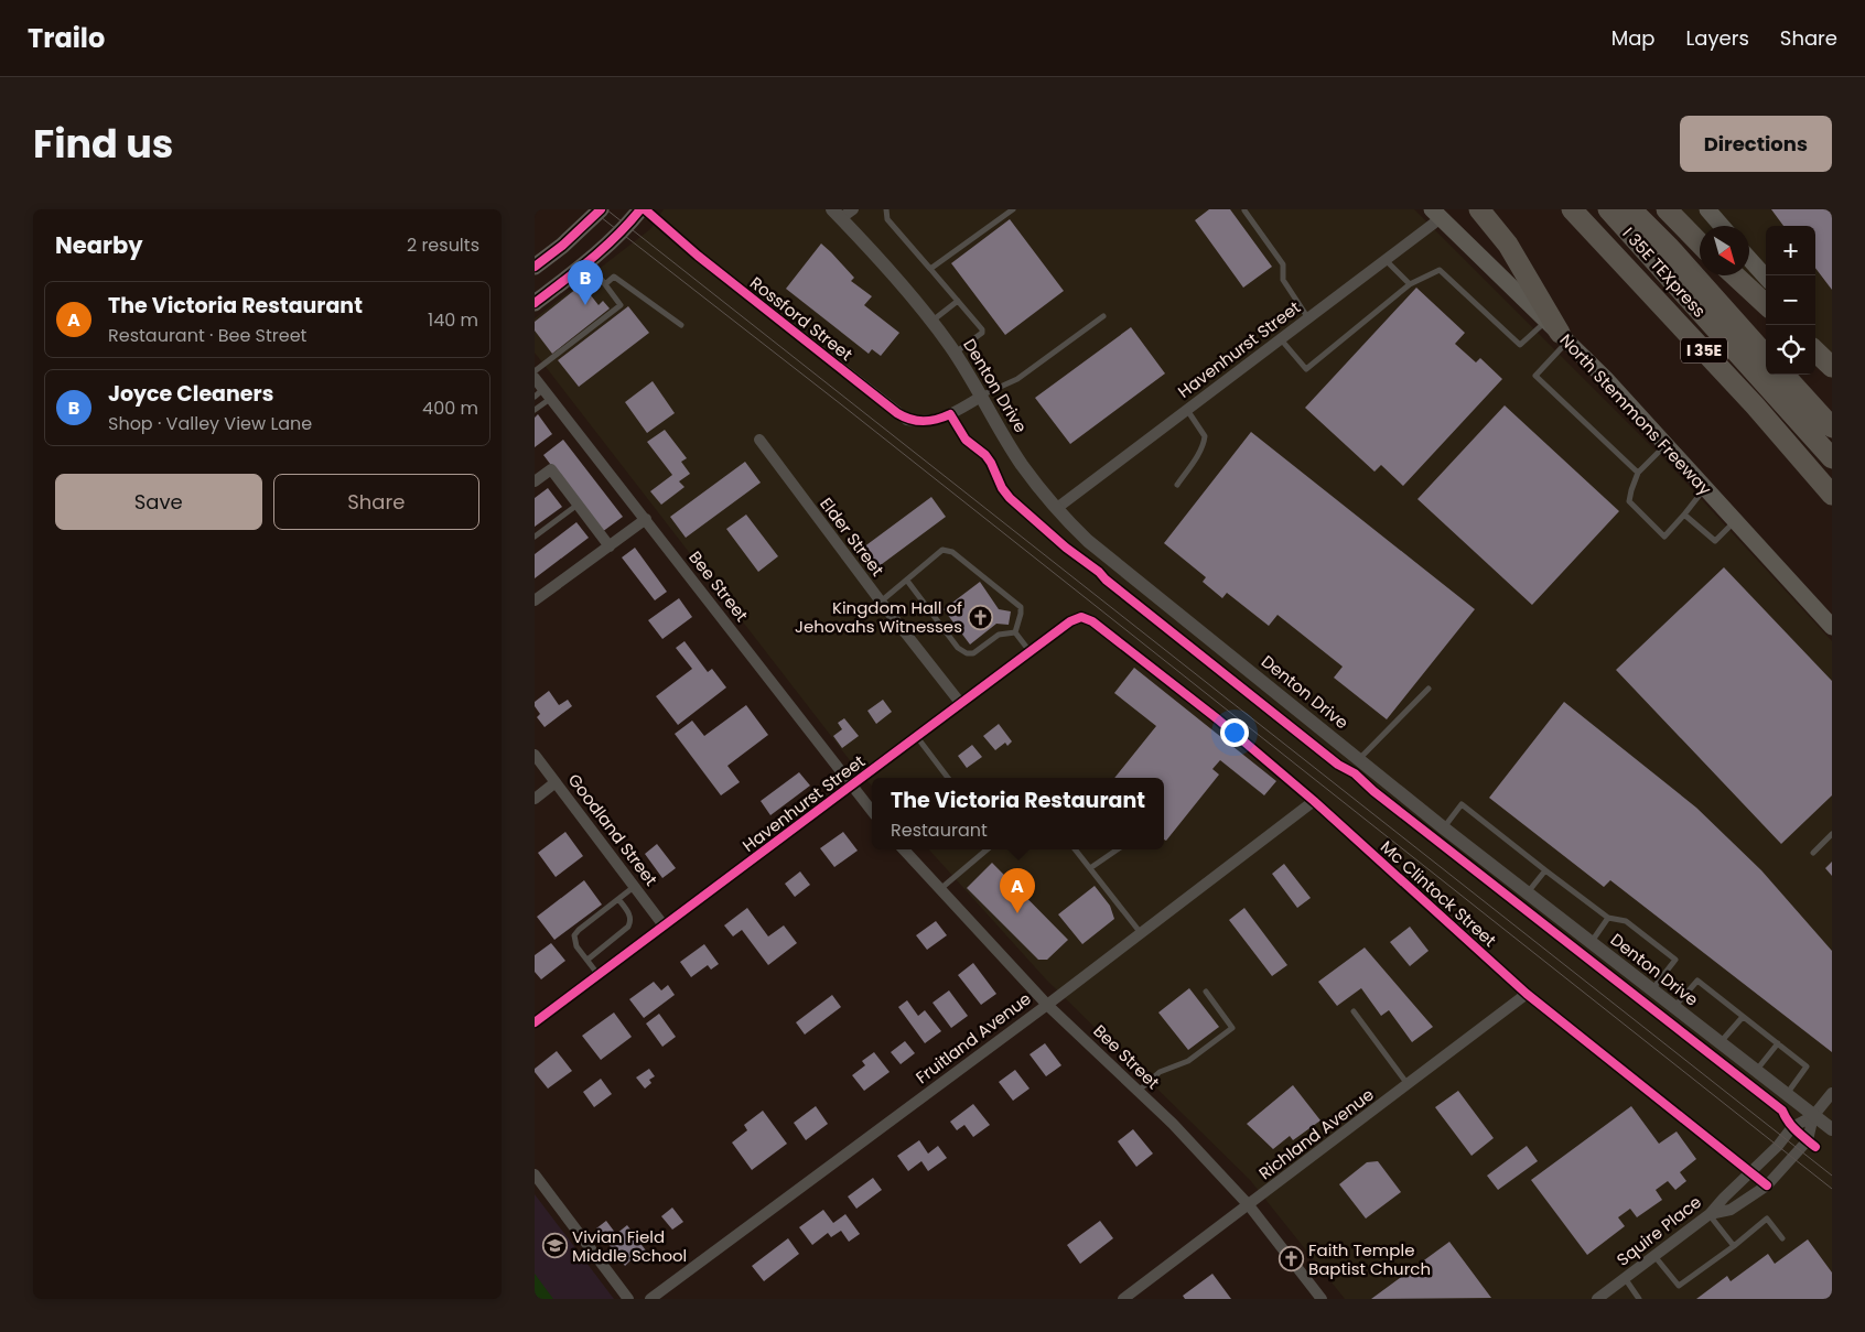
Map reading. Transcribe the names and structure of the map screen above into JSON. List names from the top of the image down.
{
  "streets": {
    "highway": ["I 35E TEXpress", "I 35E"],
    "main road": ["North Stemmons Freeway"],
    "street": [
      "Rossford Street",
      "Havenhurst Street",
      "Denton Drive",
      "Elder Street",
      "Bee Street",
      "Goodland Street",
      "Mc Clintock Street",
      "Fruitland Avenue",
      "Richland Avenue",
      "Squire Place"
    ]
  },
  "crossings": [
    ["Rossford Street", "Denton Drive"],
    ["Havenhurst Street", "Denton Drive"],
    ["Havenhurst Street", "North Stemmons Freeway"],
    ["Havenhurst Street", "Elder Street"],
    ["Havenhurst Street", "Bee Street"],
    ["Havenhurst Street", "Goodland Street"],
    ["Havenhurst Street", "Mc Clintock Street"],
    ["Denton Drive", "Squire Place"],
    ["Bee Street", "Fruitland Avenue"],
    ["Bee Street", "Richland Avenue"],
    ["Mc Clintock Street", "Fruitland Avenue"],
    ["Mc Clintock Street", "Richland Avenue"],
    ["Mc Clintock Street", "Squire Place"]
  ],
  "places": {
    "church": ["Kingdom Hall of Jehovahs Witnesses", "Faith Temple Baptist Church"],
    "school or university": ["Vivian Field Middle School"]
  },
  "north": "bottom right",
  "page": {
    "header": "Trailo",
    "nav": ["Map", "Layers", "Share"],
    "title": "Find us",
    "buttons": [
      "Directions",
      ["Save", "Share"]
    ],
    "heading": ["Nearby", "2 results"],
    "map_buttons": ["+", "−"],
    "pins": ["B", "A"],
    "list": [
      {
        "mark": "A",
        "name": "The Victoria Restaurant",
        "note": "Restaurant · Bee Street",
        "value": "140 m"
      },
      {
        "mark": "B",
        "name": "Joyce Cleaners",
        "note": "Shop · Valley View Lane",
        "value": "400 m"
      }
    ],
    "popup": ["The Victoria Restaurant", "Restaurant"]
  }
}
